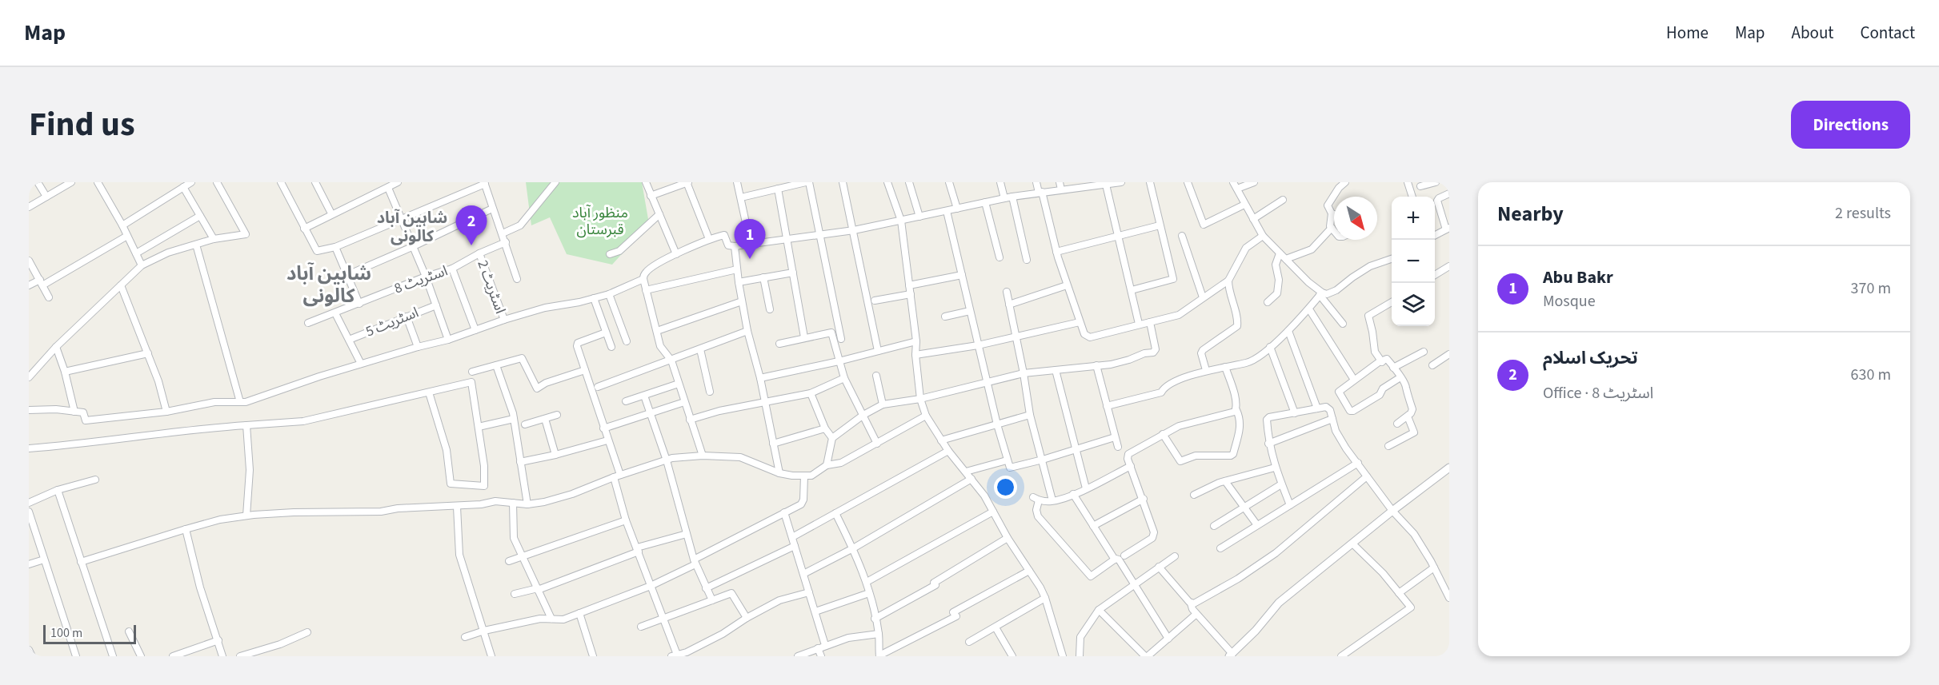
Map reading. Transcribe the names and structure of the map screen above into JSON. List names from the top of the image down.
{
  "streets": {
    "street": ["اسٹریٹ 8", "اسٹریٹ 2", "اسٹریٹ 5"]
  },
  "crossings": [
    ["اسٹریٹ 8", "اسٹریٹ 2"]
  ],
  "districts": ["شاہین آباد کالونی", "شاہین آباد کالونی"],
  "parks": ["منظور آباد قبرستان"],
  "scale_bar": "100 m",
  "north": "bottom right",
  "page": {
    "header": "Map",
    "nav": [
      "Home",
      "Map",
      "About",
      "Contact"
    ],
    "title": "Find us",
    "buttons": "Directions",
    "heading": ["Nearby", "2 results"],
    "map_buttons": ["+", "−"],
    "pins": ["2", "1"],
    "list": [
      {
        "mark": "1",
        "name": "Abu Bakr",
        "note": "Mosque",
        "value": "370 m"
      },
      {
        "mark": "2",
        "name": "تحریک اسلام",
        "note": "Office · اسٹریٹ 8",
        "value": "630 m"
      }
    ],
    "scale": "100 m"
  }
}
